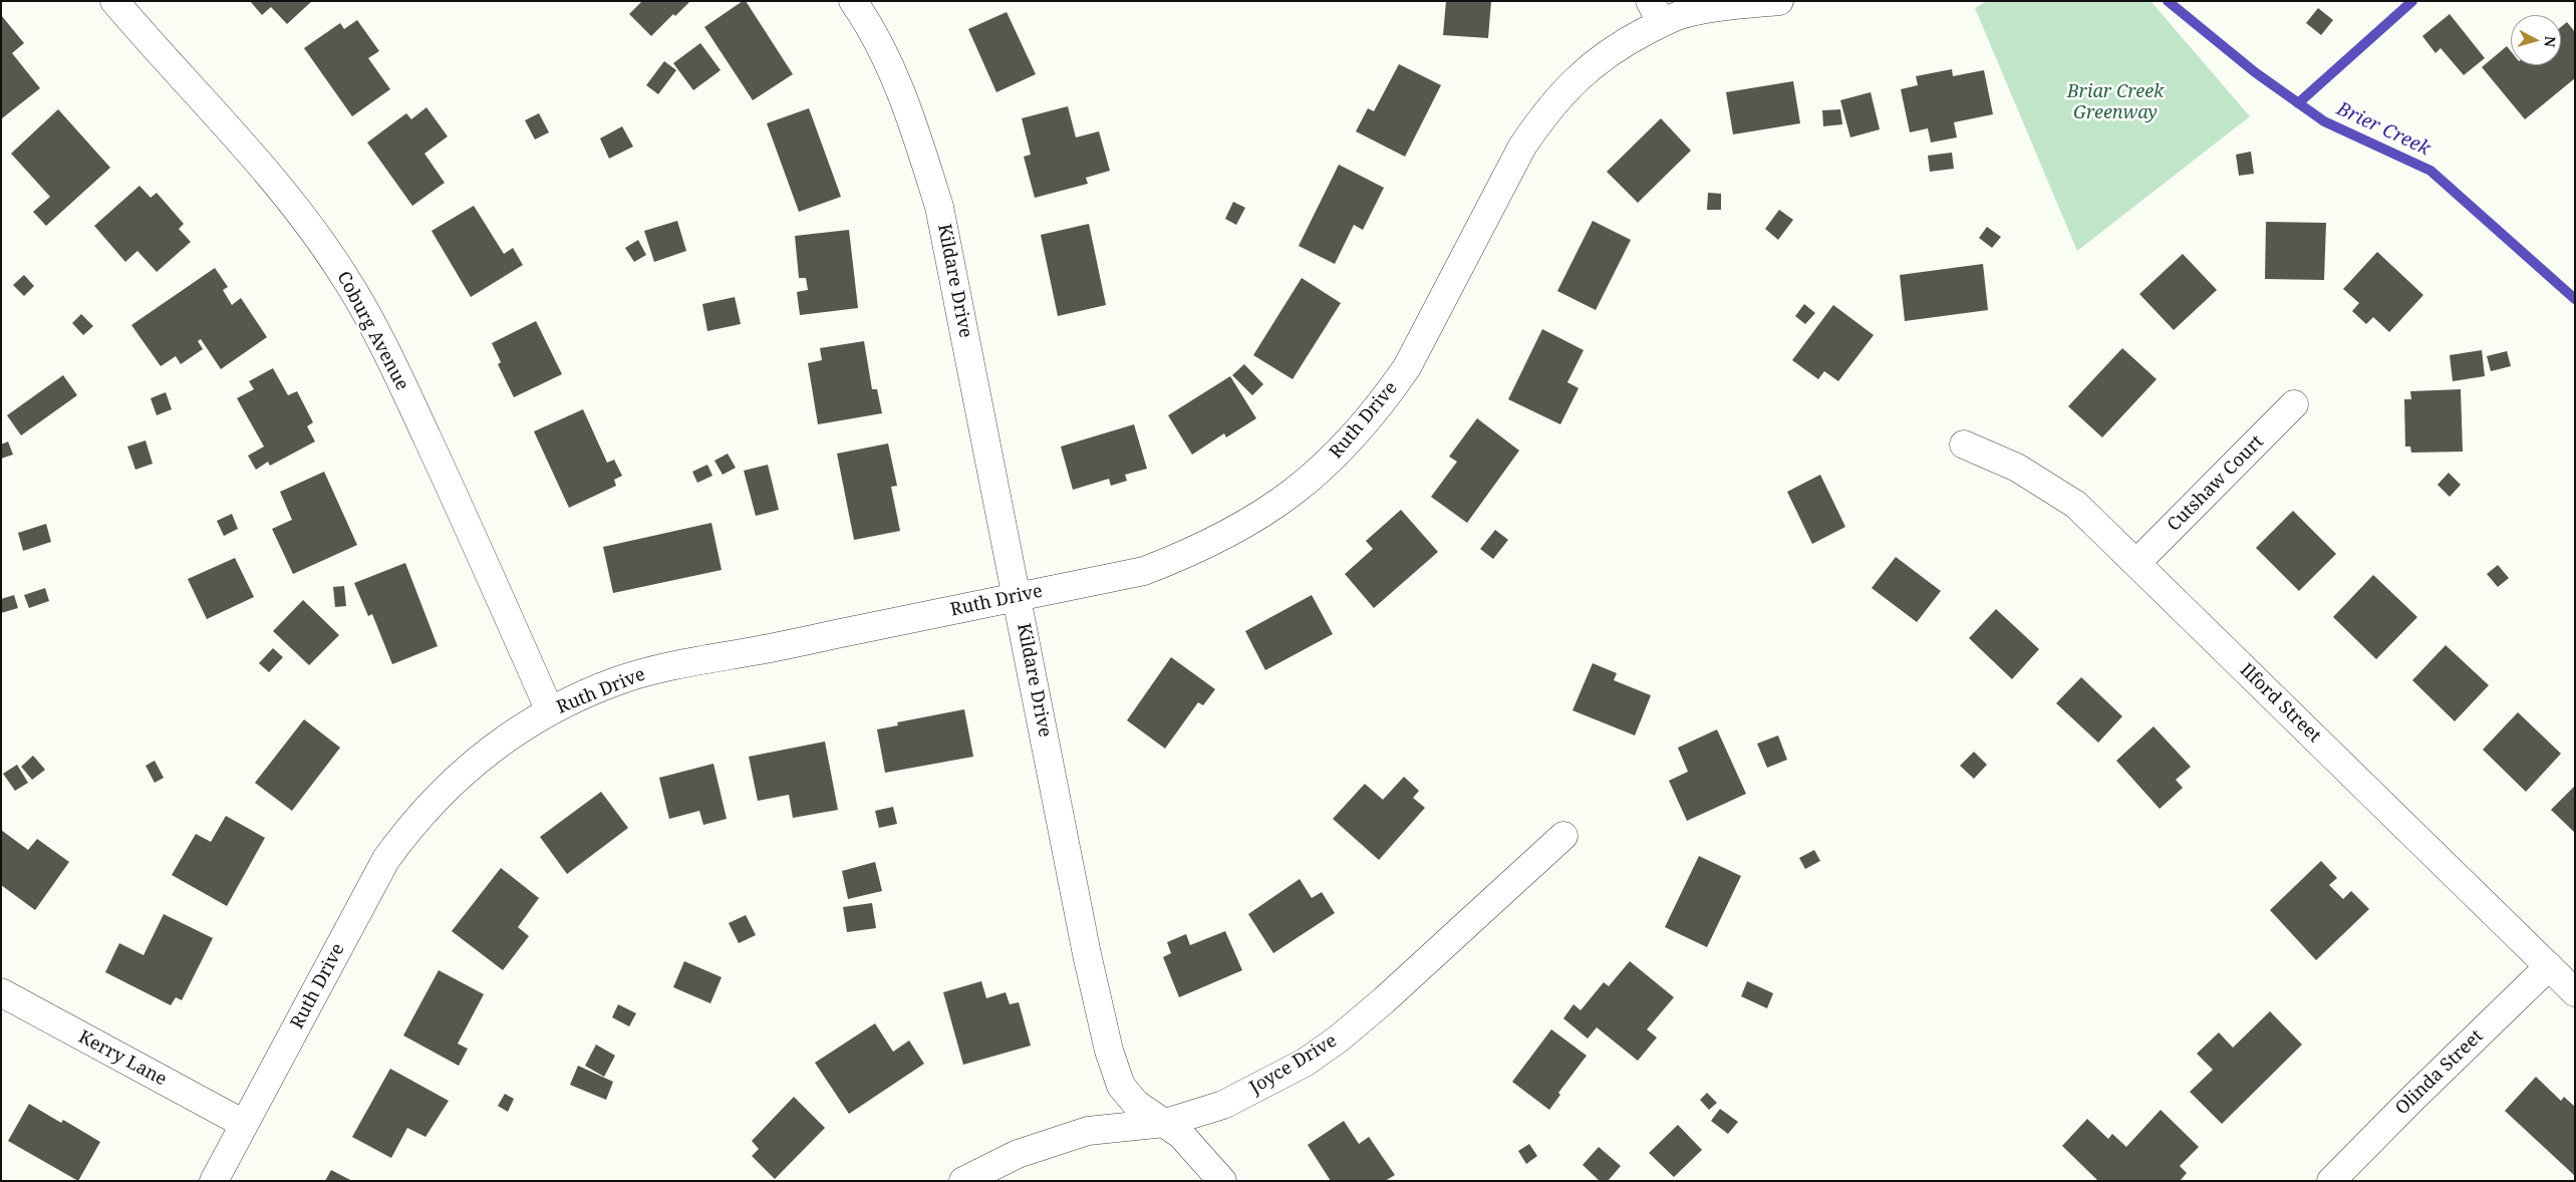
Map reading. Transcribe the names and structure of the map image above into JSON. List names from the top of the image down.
{
  "streets": {
    "street": [
      "Kildare Drive",
      "Coburg Avenue",
      "Ruth Drive",
      "Cutshaw Court",
      "Ilford Street",
      "Kerry Lane",
      "Joyce Drive",
      "Olinda Street"
    ]
  },
  "crossings": [
    ["Kildare Drive", "Ruth Drive"],
    ["Kildare Drive", "Joyce Drive"],
    ["Coburg Avenue", "Ruth Drive"],
    ["Ruth Drive", "Kerry Lane"],
    ["Cutshaw Court", "Ilford Street"],
    ["Ilford Street", "Olinda Street"]
  ],
  "water": ["Brier Creek"],
  "parks": ["Briar Creek Greenway"],
  "north": "right"
}
